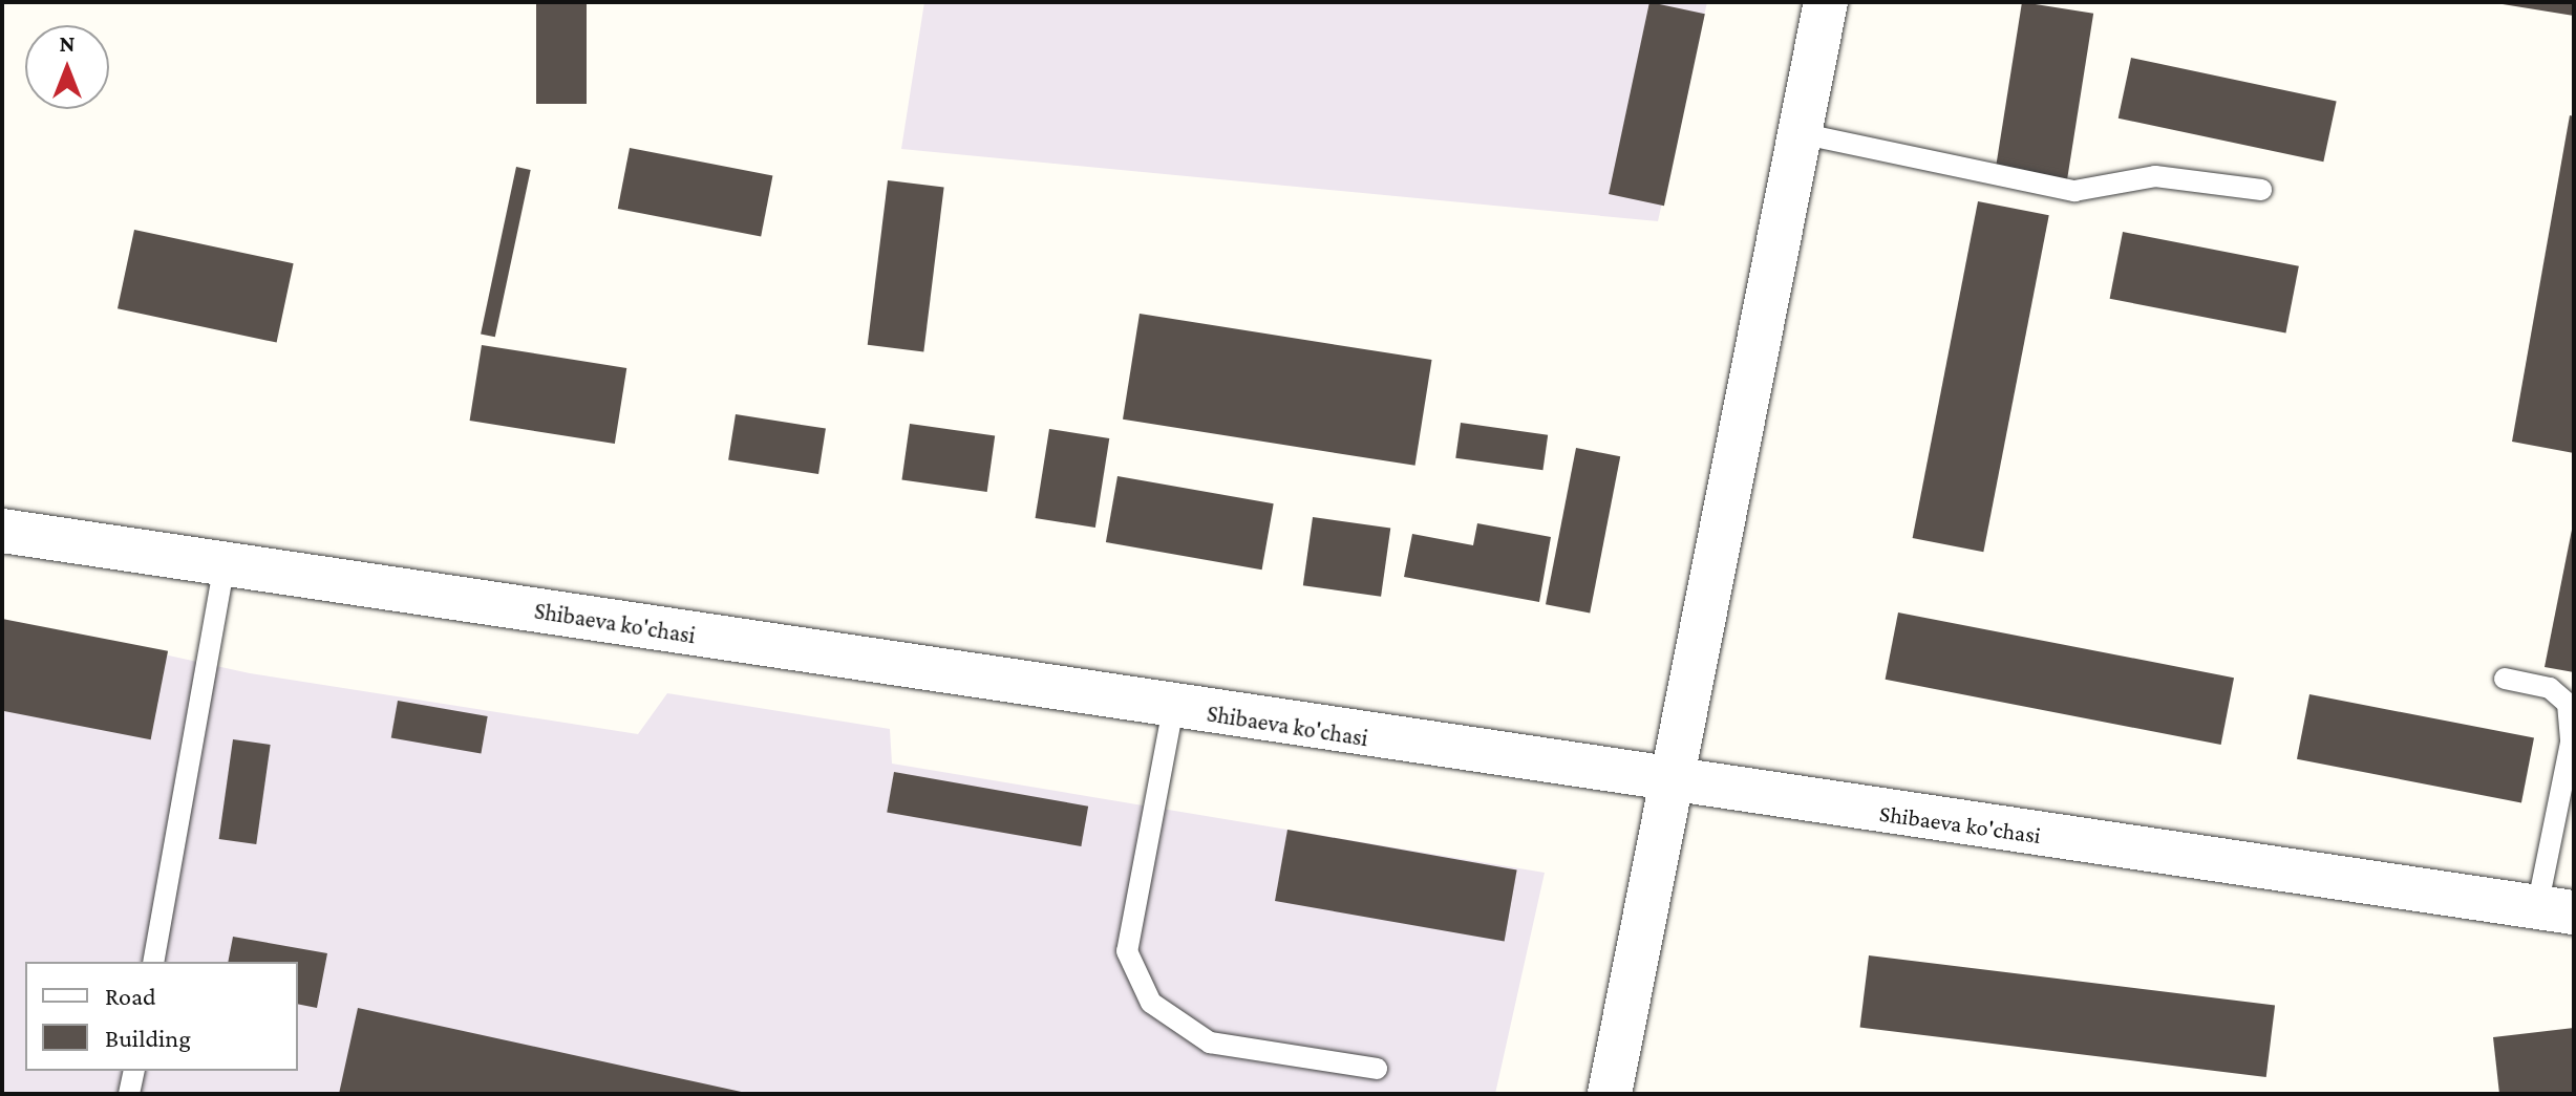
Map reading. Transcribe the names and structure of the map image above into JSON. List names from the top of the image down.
{
  "streets": {
    "street": ["Shibaeva ko'chasi"]
  },
  "legend": ["Road", "Building"],
  "north": "top"
}
